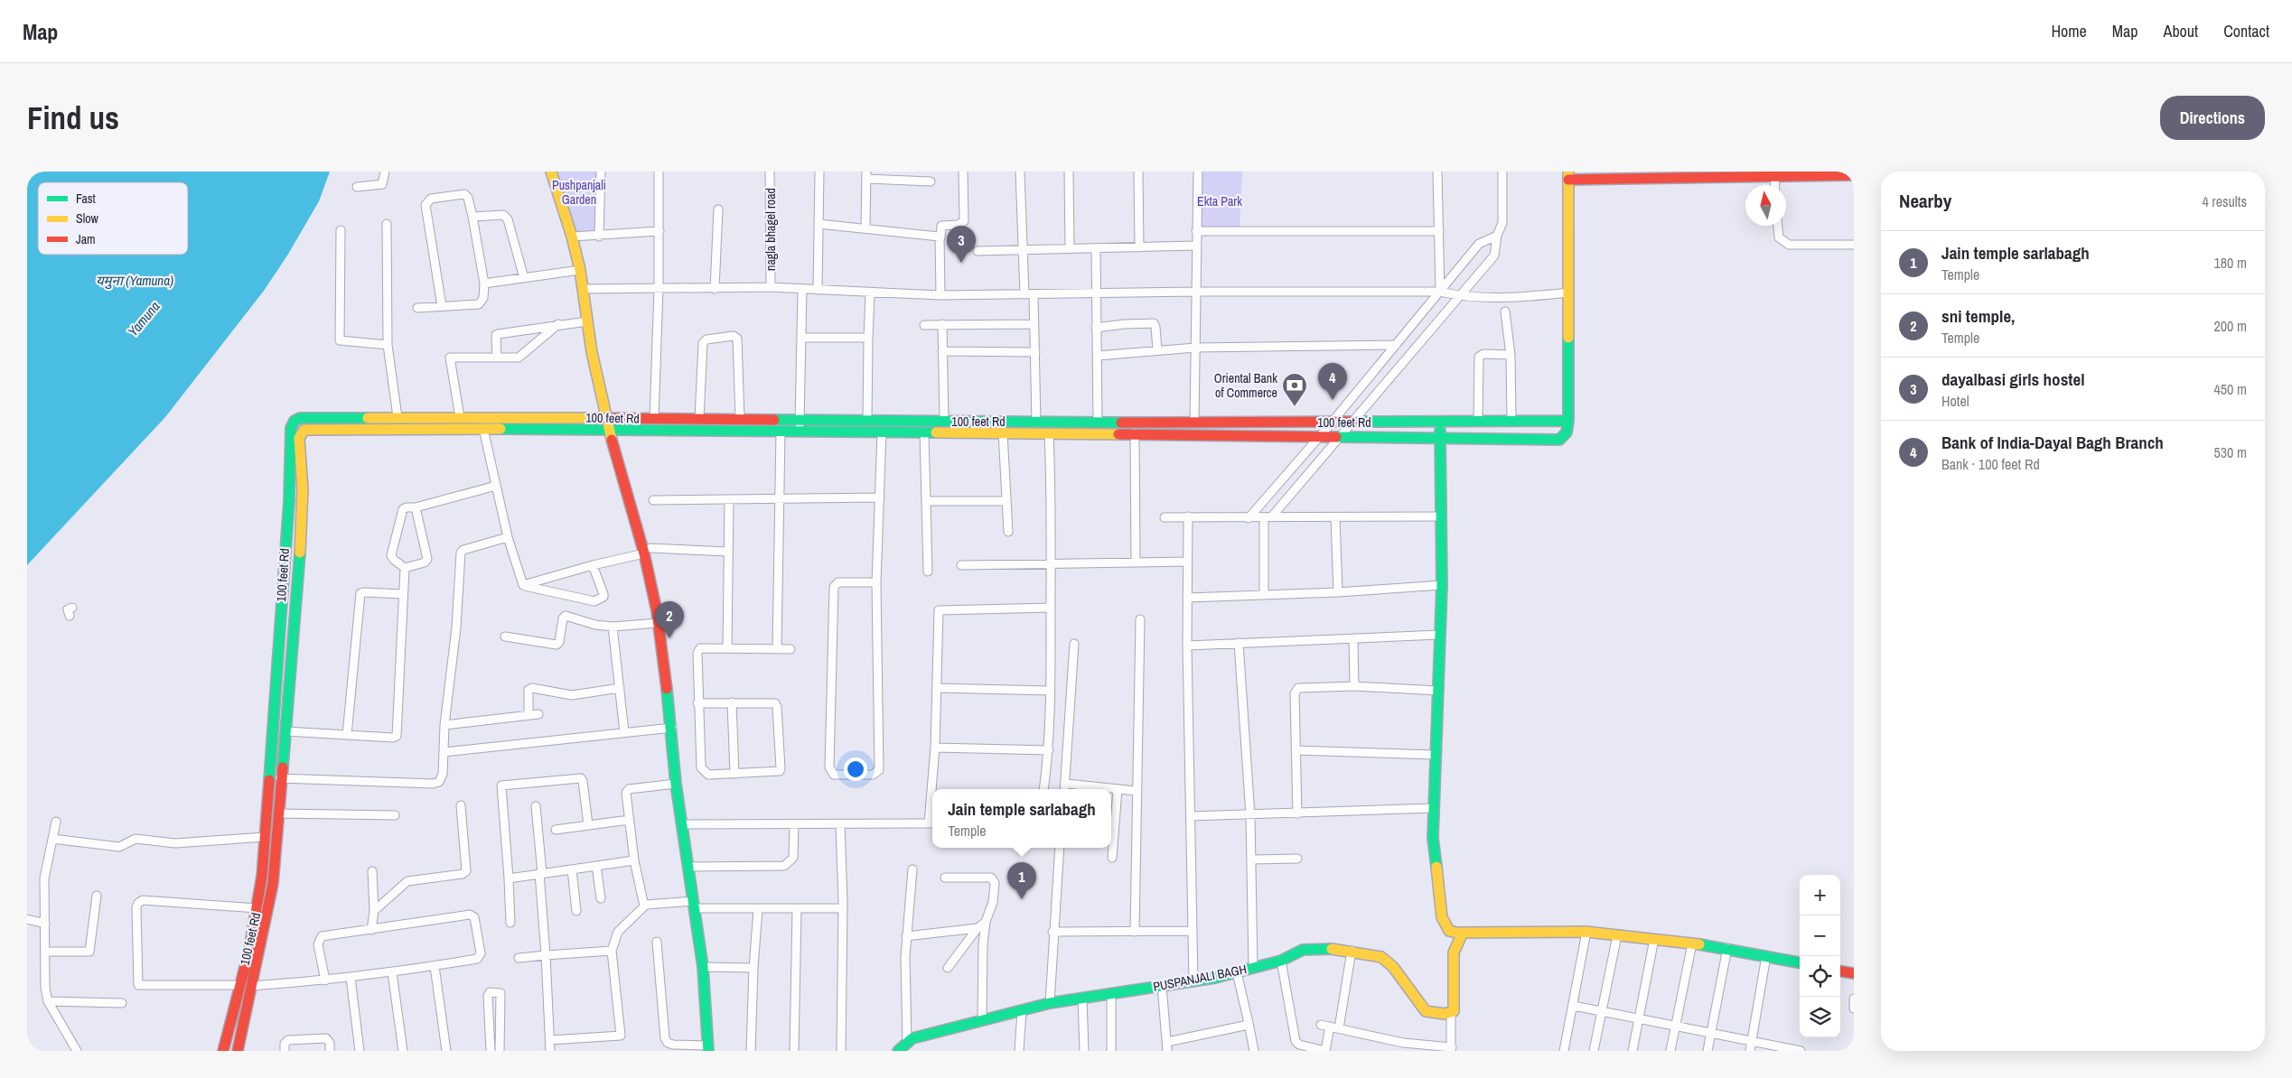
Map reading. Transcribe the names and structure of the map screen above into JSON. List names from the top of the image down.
{
  "streets": {
    "main road": ["100 feet Rd", "PUSPANJALI BAGH"],
    "street": ["nagla bhagel road"]
  },
  "water": ["यमुना (Yamuna)", "Yamuna"],
  "parks": ["Pushpanjali Garden", "Ekta Park"],
  "places": {
    "bank": ["Oriental Bank of Commerce"]
  },
  "legend": ["Fast", "Slow", "Jam"],
  "north": "top",
  "page": {
    "header": "Map",
    "nav": [
      "Home",
      "Map",
      "About",
      "Contact"
    ],
    "buttons": "Directions",
    "title": "Find us",
    "heading": ["Nearby", "4 results"],
    "pins": [
      "3",
      "4",
      "2",
      "1"
    ],
    "list": [
      {
        "mark": "1",
        "name": "Jain temple sarlabagh",
        "note": "Temple",
        "value": "180 m"
      },
      {
        "mark": "2",
        "name": "sni temple,",
        "note": "Temple",
        "value": "200 m"
      },
      {
        "mark": "3",
        "name": "dayalbasi girls hostel",
        "note": "Hotel",
        "value": "450 m"
      },
      {
        "mark": "4",
        "name": "Bank of India-Dayal Bagh Branch",
        "note": "Bank · 100 feet Rd",
        "value": "530 m"
      }
    ],
    "popup": ["Jain temple sarlabagh", "Temple"],
    "map_buttons": ["+", "−"]
  }
}
